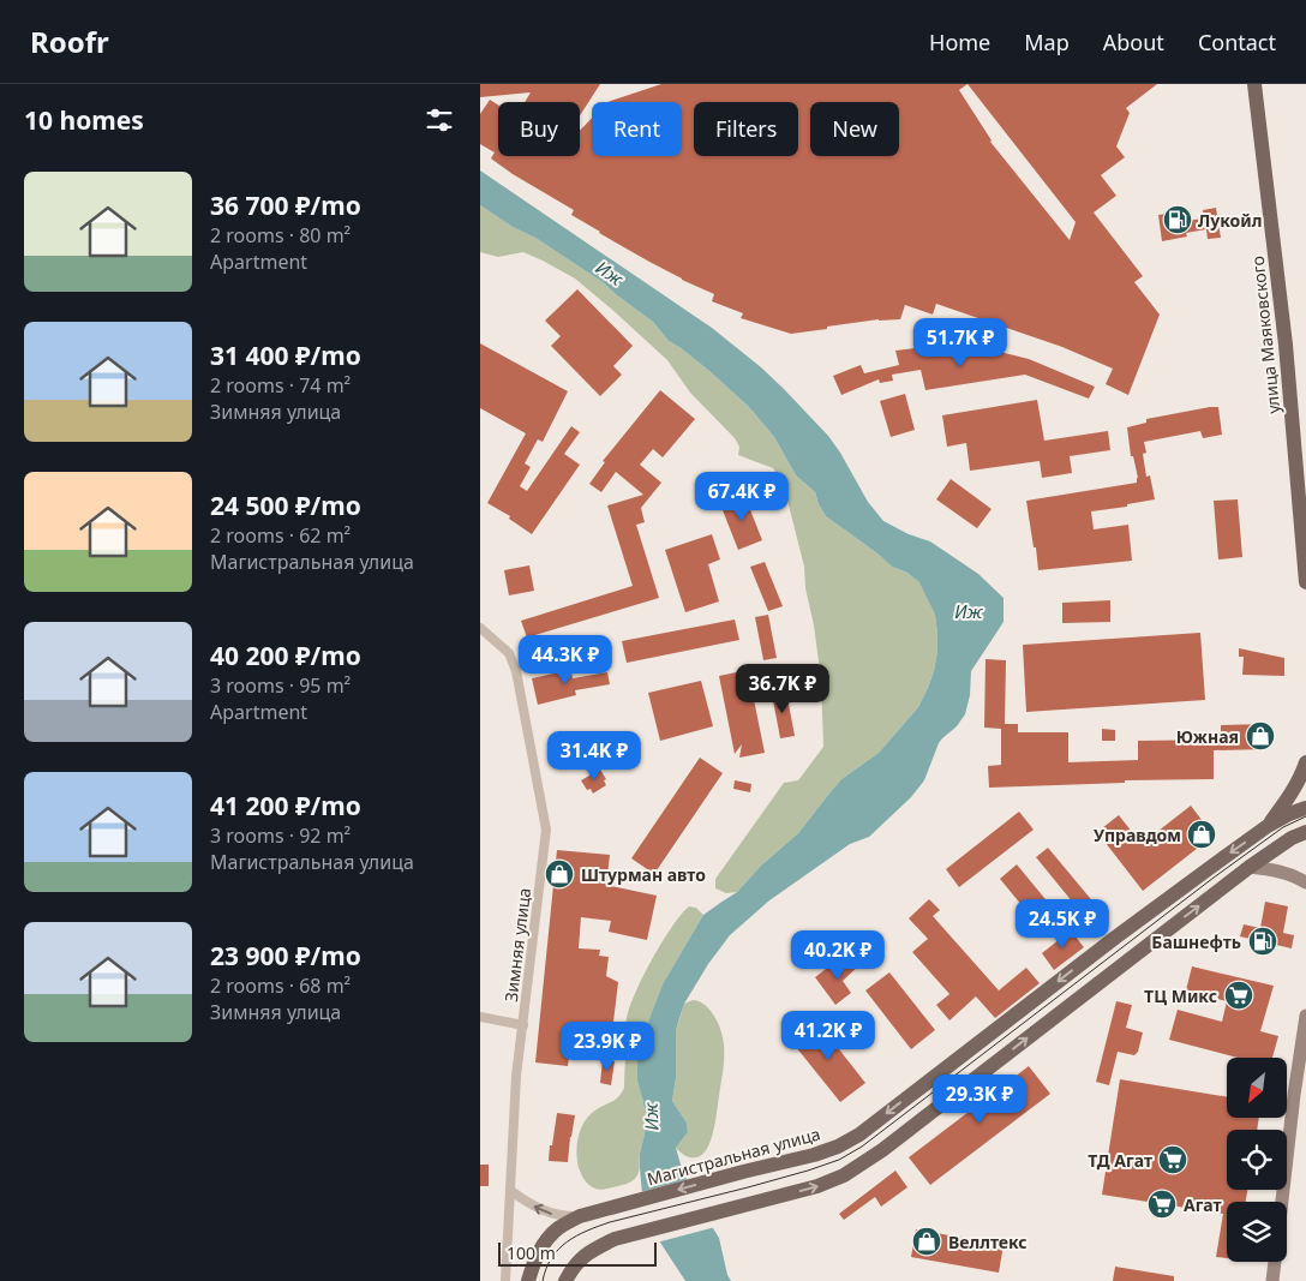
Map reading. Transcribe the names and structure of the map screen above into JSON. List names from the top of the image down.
{
  "streets": {
    "main road": ["улица Маяковского", "Магистральная улица"],
    "street": ["Зимняя улица"]
  },
  "water": ["Иж"],
  "places": {
    "fuel station": ["Лукойл", "Башнефть"],
    "shop": [
      "Южная",
      "Управдом",
      "Штурман авто",
      "Веллтекс"
    ],
    "supermarket": ["ТЦ Микс", "ТД Агат", "Агат"]
  },
  "scale_bar": "100 m",
  "north": "bottom left",
  "page": {
    "header": "Roofr",
    "nav": [
      "Home",
      "Map",
      "About",
      "Contact"
    ],
    "heading": "10 homes",
    "chip": [
      "Buy",
      "Rent",
      "Filters",
      "New"
    ],
    "list": [
      {
        "name": "36 700 ₽/mo",
        "note": "2 rooms · 80 m² · Apartment"
      },
      {
        "name": "31 400 ₽/mo",
        "note": "2 rooms · 74 m² · Зимняя улица"
      },
      {
        "name": "24 500 ₽/mo",
        "note": "2 rooms · 62 m² · Магистральная улица"
      },
      {
        "name": "40 200 ₽/mo",
        "note": "3 rooms · 95 m² · Apartment"
      },
      {
        "name": "41 200 ₽/mo",
        "note": "3 rooms · 92 m² · Магистральная улица"
      },
      {
        "name": "23 900 ₽/mo",
        "note": "2 rooms · 68 m² · Зимняя улица"
      }
    ],
    "price": [
      "51.7K ₽",
      "67.4K ₽",
      "44.3K ₽",
      "36.7K ₽",
      "31.4K ₽",
      "24.5K ₽",
      "40.2K ₽",
      "41.2K ₽",
      "23.9K ₽",
      "29.3K ₽"
    ],
    "scale": "100 m"
  }
}
